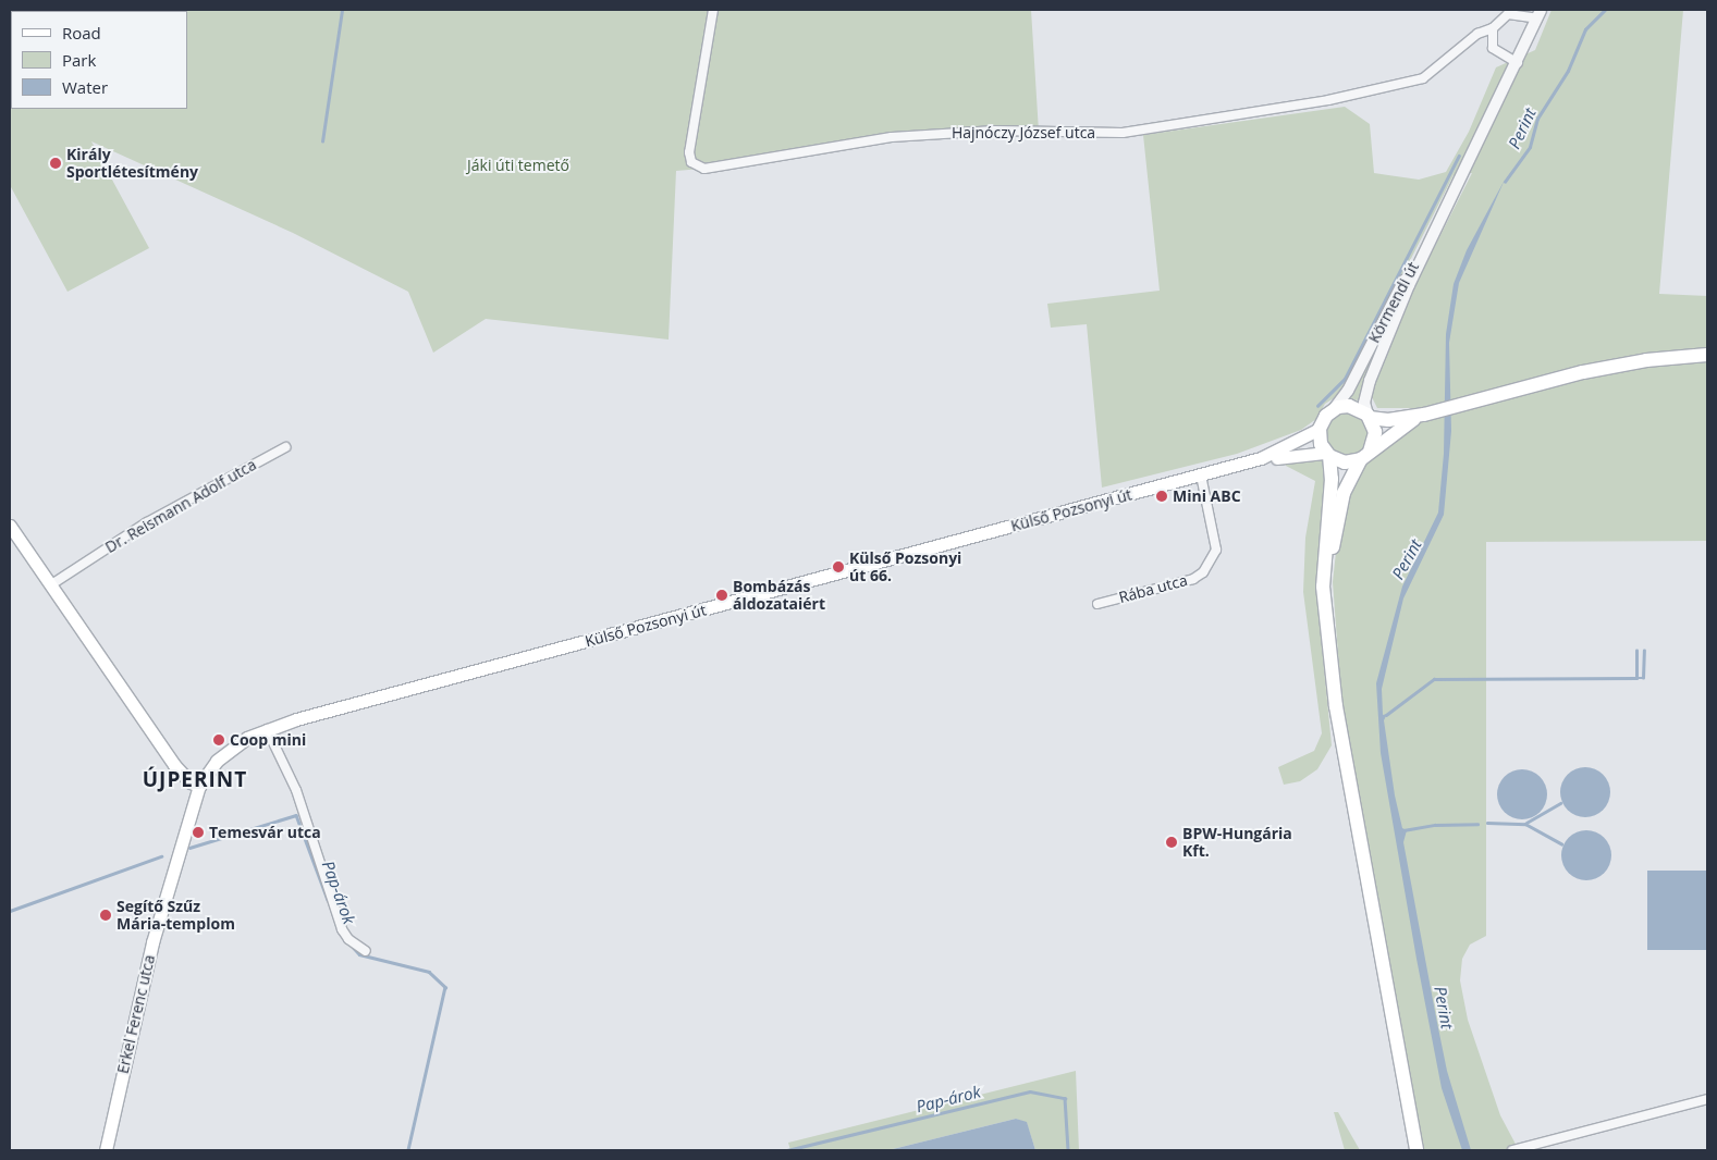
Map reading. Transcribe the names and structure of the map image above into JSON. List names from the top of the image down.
{
  "streets": {
    "main road": ["Külső Pozsonyi út", "Erkel Ferenc utca"],
    "street": [
      "Hajnóczy József utca",
      "Körmendi út",
      "Dr. Reismann Adolf utca",
      "Rába utca"
    ]
  },
  "crossings": [
    ["Külső Pozsonyi út", "Rába utca"],
    ["Külső Pozsonyi út", "Erkel Ferenc utca"]
  ],
  "districts": ["ÚJPERINT"],
  "water": ["Perint", "Pap-árok"],
  "parks": ["Jáki úti temető"],
  "places": [
    "Király Sportlétesítmény",
    "Mini ABC",
    "Külső Pozsonyi út 66.",
    "Bombázás áldozataiért",
    "Coop mini",
    "Temesvár utca",
    "BPW-Hungária Kft.",
    "Segítő Szűz Mária-templom"
  ],
  "legend": ["Road", "Park", "Water"]
}
